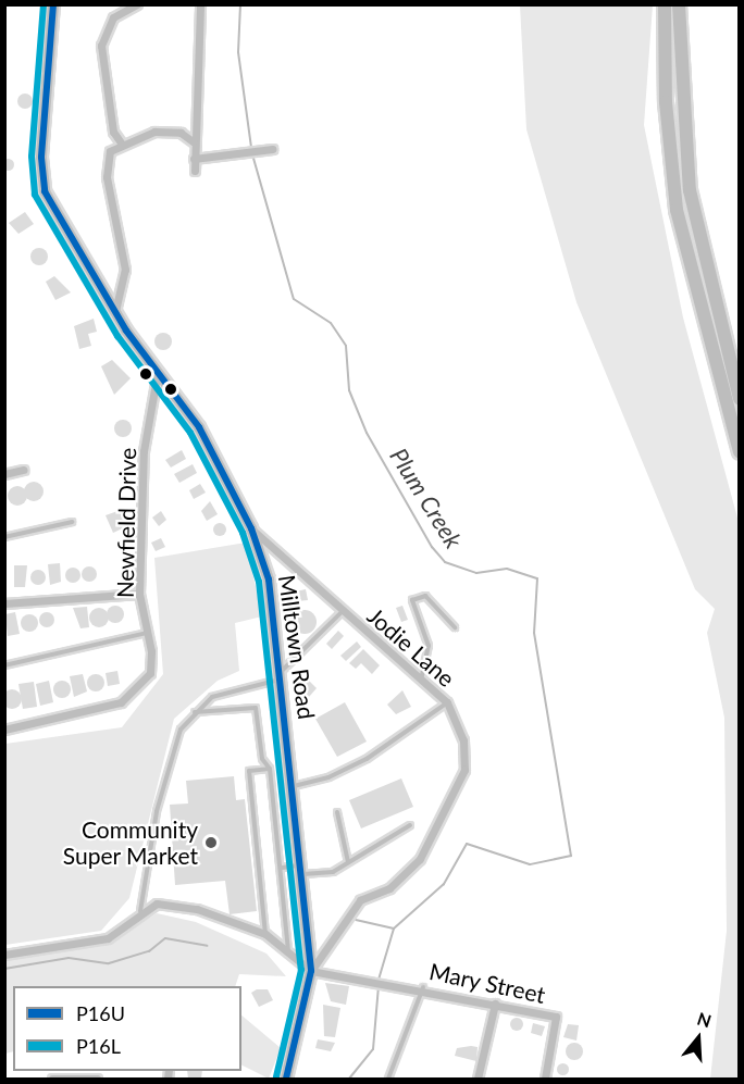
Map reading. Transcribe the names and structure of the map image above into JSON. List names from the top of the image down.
{
  "streets": {
    "street": [
      "Newfield Drive",
      "Milltown Road",
      "Jodie Lane",
      "Mary Street"
    ]
  },
  "crossings": [
    ["Newfield Drive", "Milltown Road"],
    ["Milltown Road", "Jodie Lane"],
    ["Milltown Road", "Mary Street"],
    ["Jodie Lane", "Mary Street"]
  ],
  "water": ["Plum Creek"],
  "places": ["Community Super Market"],
  "lines": ["transit line P16U", "transit line P16L"],
  "legend": ["P16U", "P16L"],
  "north": "top"
}
